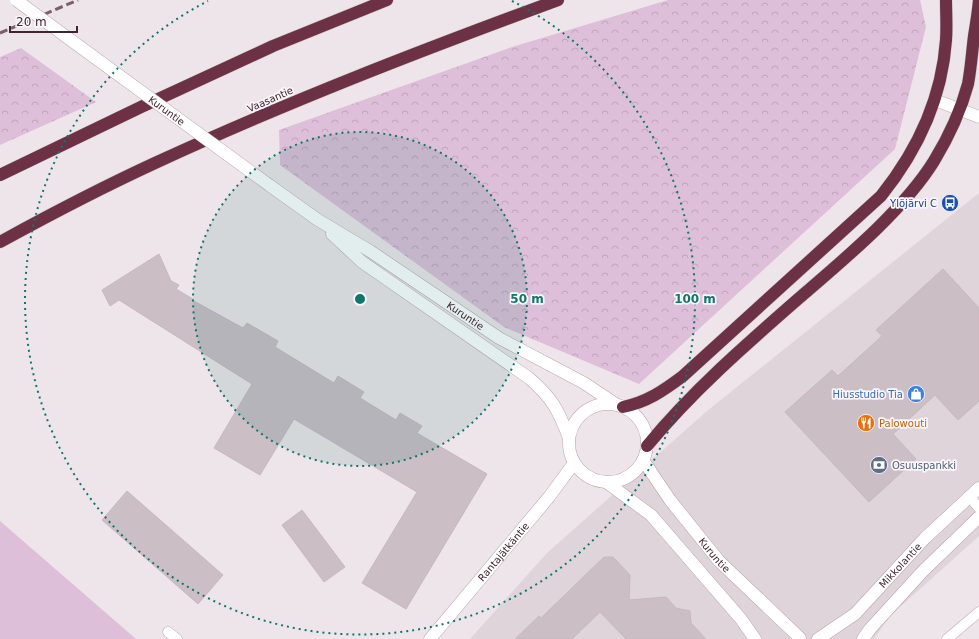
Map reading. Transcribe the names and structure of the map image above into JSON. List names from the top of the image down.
{
  "streets": {
    "highway": ["Vaasantie"],
    "main road": ["Kuruntie", "Rantajätkäntie", "Mikkolantie"]
  },
  "crossings": [
    ["Kuruntie", "Rantajätkäntie"]
  ],
  "places": {
    "bus stop": ["Ylöjärvi C"],
    "shop": ["Hiusstudio Tia"],
    "restaurant": ["Palowouti"],
    "bank": ["Osuuspankki"]
  },
  "scale_bar": "20 m",
  "rings": ["50 m", "100 m"]
}
